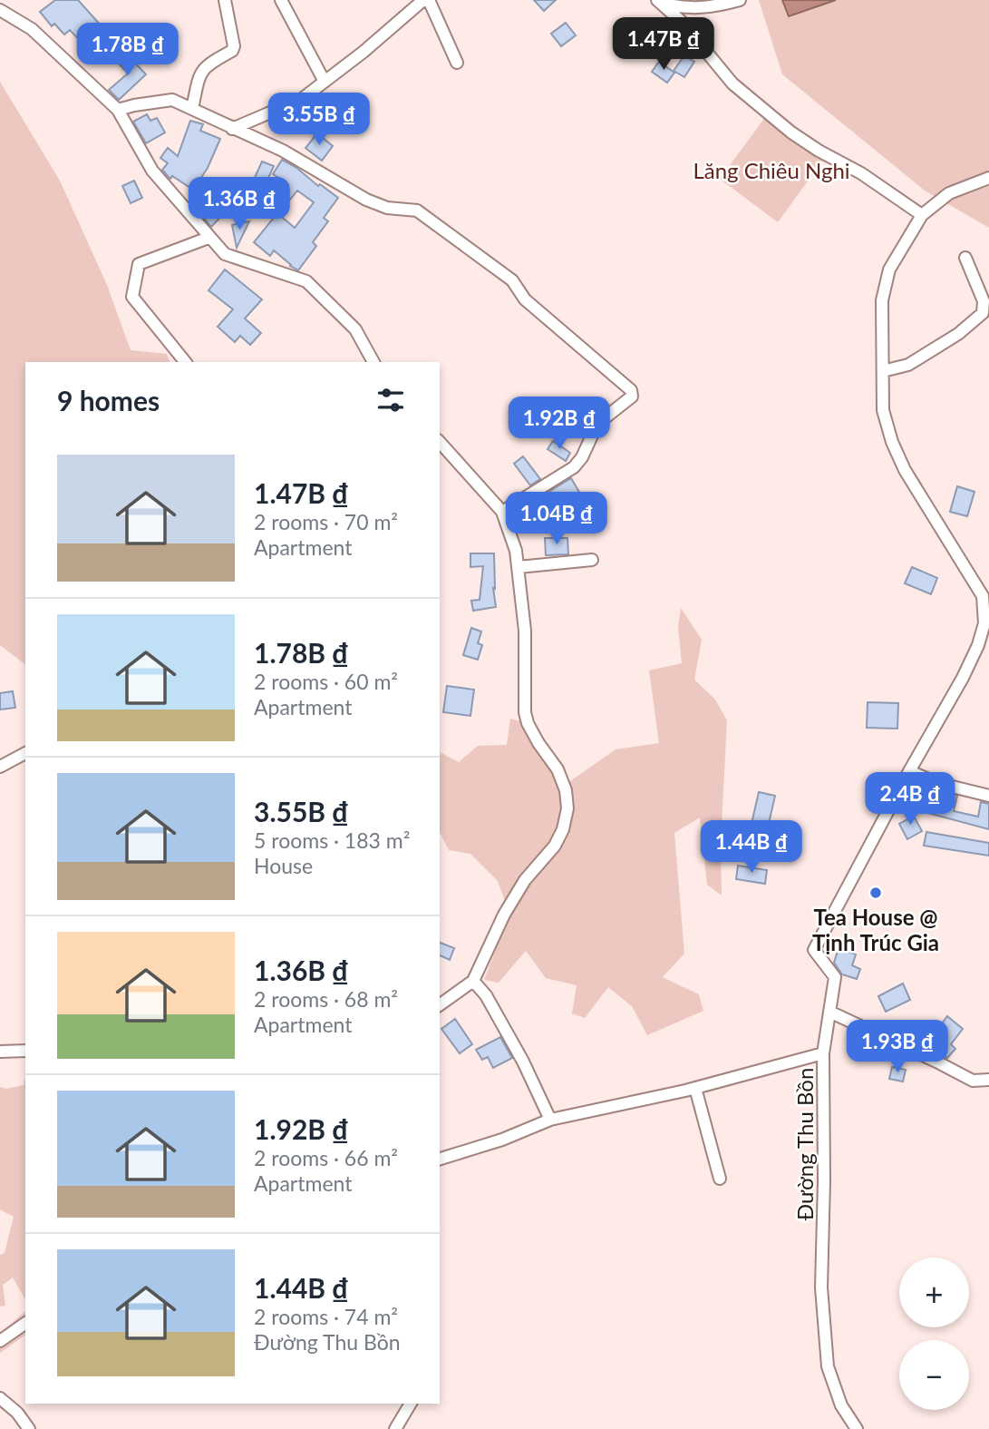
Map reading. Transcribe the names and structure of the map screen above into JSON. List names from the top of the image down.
{
  "streets": {
    "street": ["Đường Thu Bồn"]
  },
  "parks": ["Lăng Chiêu Nghi"],
  "places": ["Tea House @ Tịnh Trúc Gia"],
  "page": {
    "price": [
      "1.47B ₫",
      "1.78B ₫",
      "3.55B ₫",
      "1.36B ₫",
      "1.92B ₫",
      "1.04B ₫",
      "2.4B ₫",
      "1.44B ₫",
      "1.93B ₫"
    ],
    "heading": "9 homes",
    "list": [
      {
        "name": "1.47B ₫",
        "note": "2 rooms · 70 m² · Apartment"
      },
      {
        "name": "1.78B ₫",
        "note": "2 rooms · 60 m² · Apartment"
      },
      {
        "name": "3.55B ₫",
        "note": "5 rooms · 183 m² · House"
      },
      {
        "name": "1.36B ₫",
        "note": "2 rooms · 68 m² · Apartment"
      },
      {
        "name": "1.92B ₫",
        "note": "2 rooms · 66 m² · Apartment"
      },
      {
        "name": "1.44B ₫",
        "note": "2 rooms · 74 m² · Đường Thu Bồn"
      }
    ],
    "map_buttons": ["+", "−"]
  }
}
